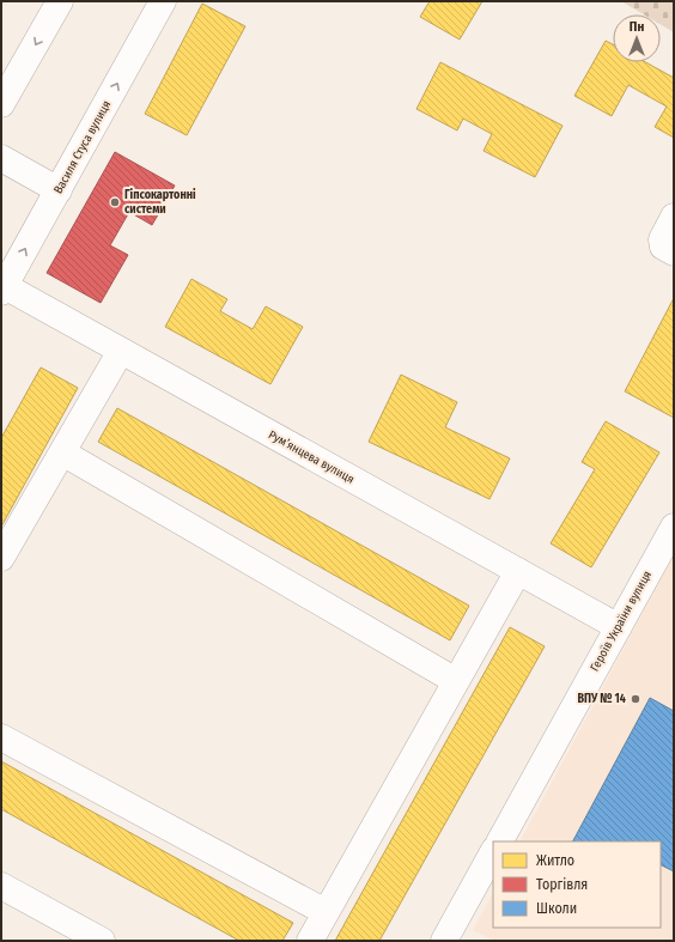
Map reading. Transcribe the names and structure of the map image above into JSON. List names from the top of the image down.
{
  "streets": {
    "street": ["Василя Стуса вулиця", "Рум’янцева вулиця", "Героїв України вулиця"]
  },
  "crossings": [
    ["Василя Стуса вулиця", "Рум’янцева вулиця"],
    ["Рум’янцева вулиця", "Героїв України вулиця"]
  ],
  "places": ["Гіпсокартонні системи", "ВПУ № 14"],
  "legend": ["Житло", "Торгівля", "Школи"],
  "north": "top"
}
